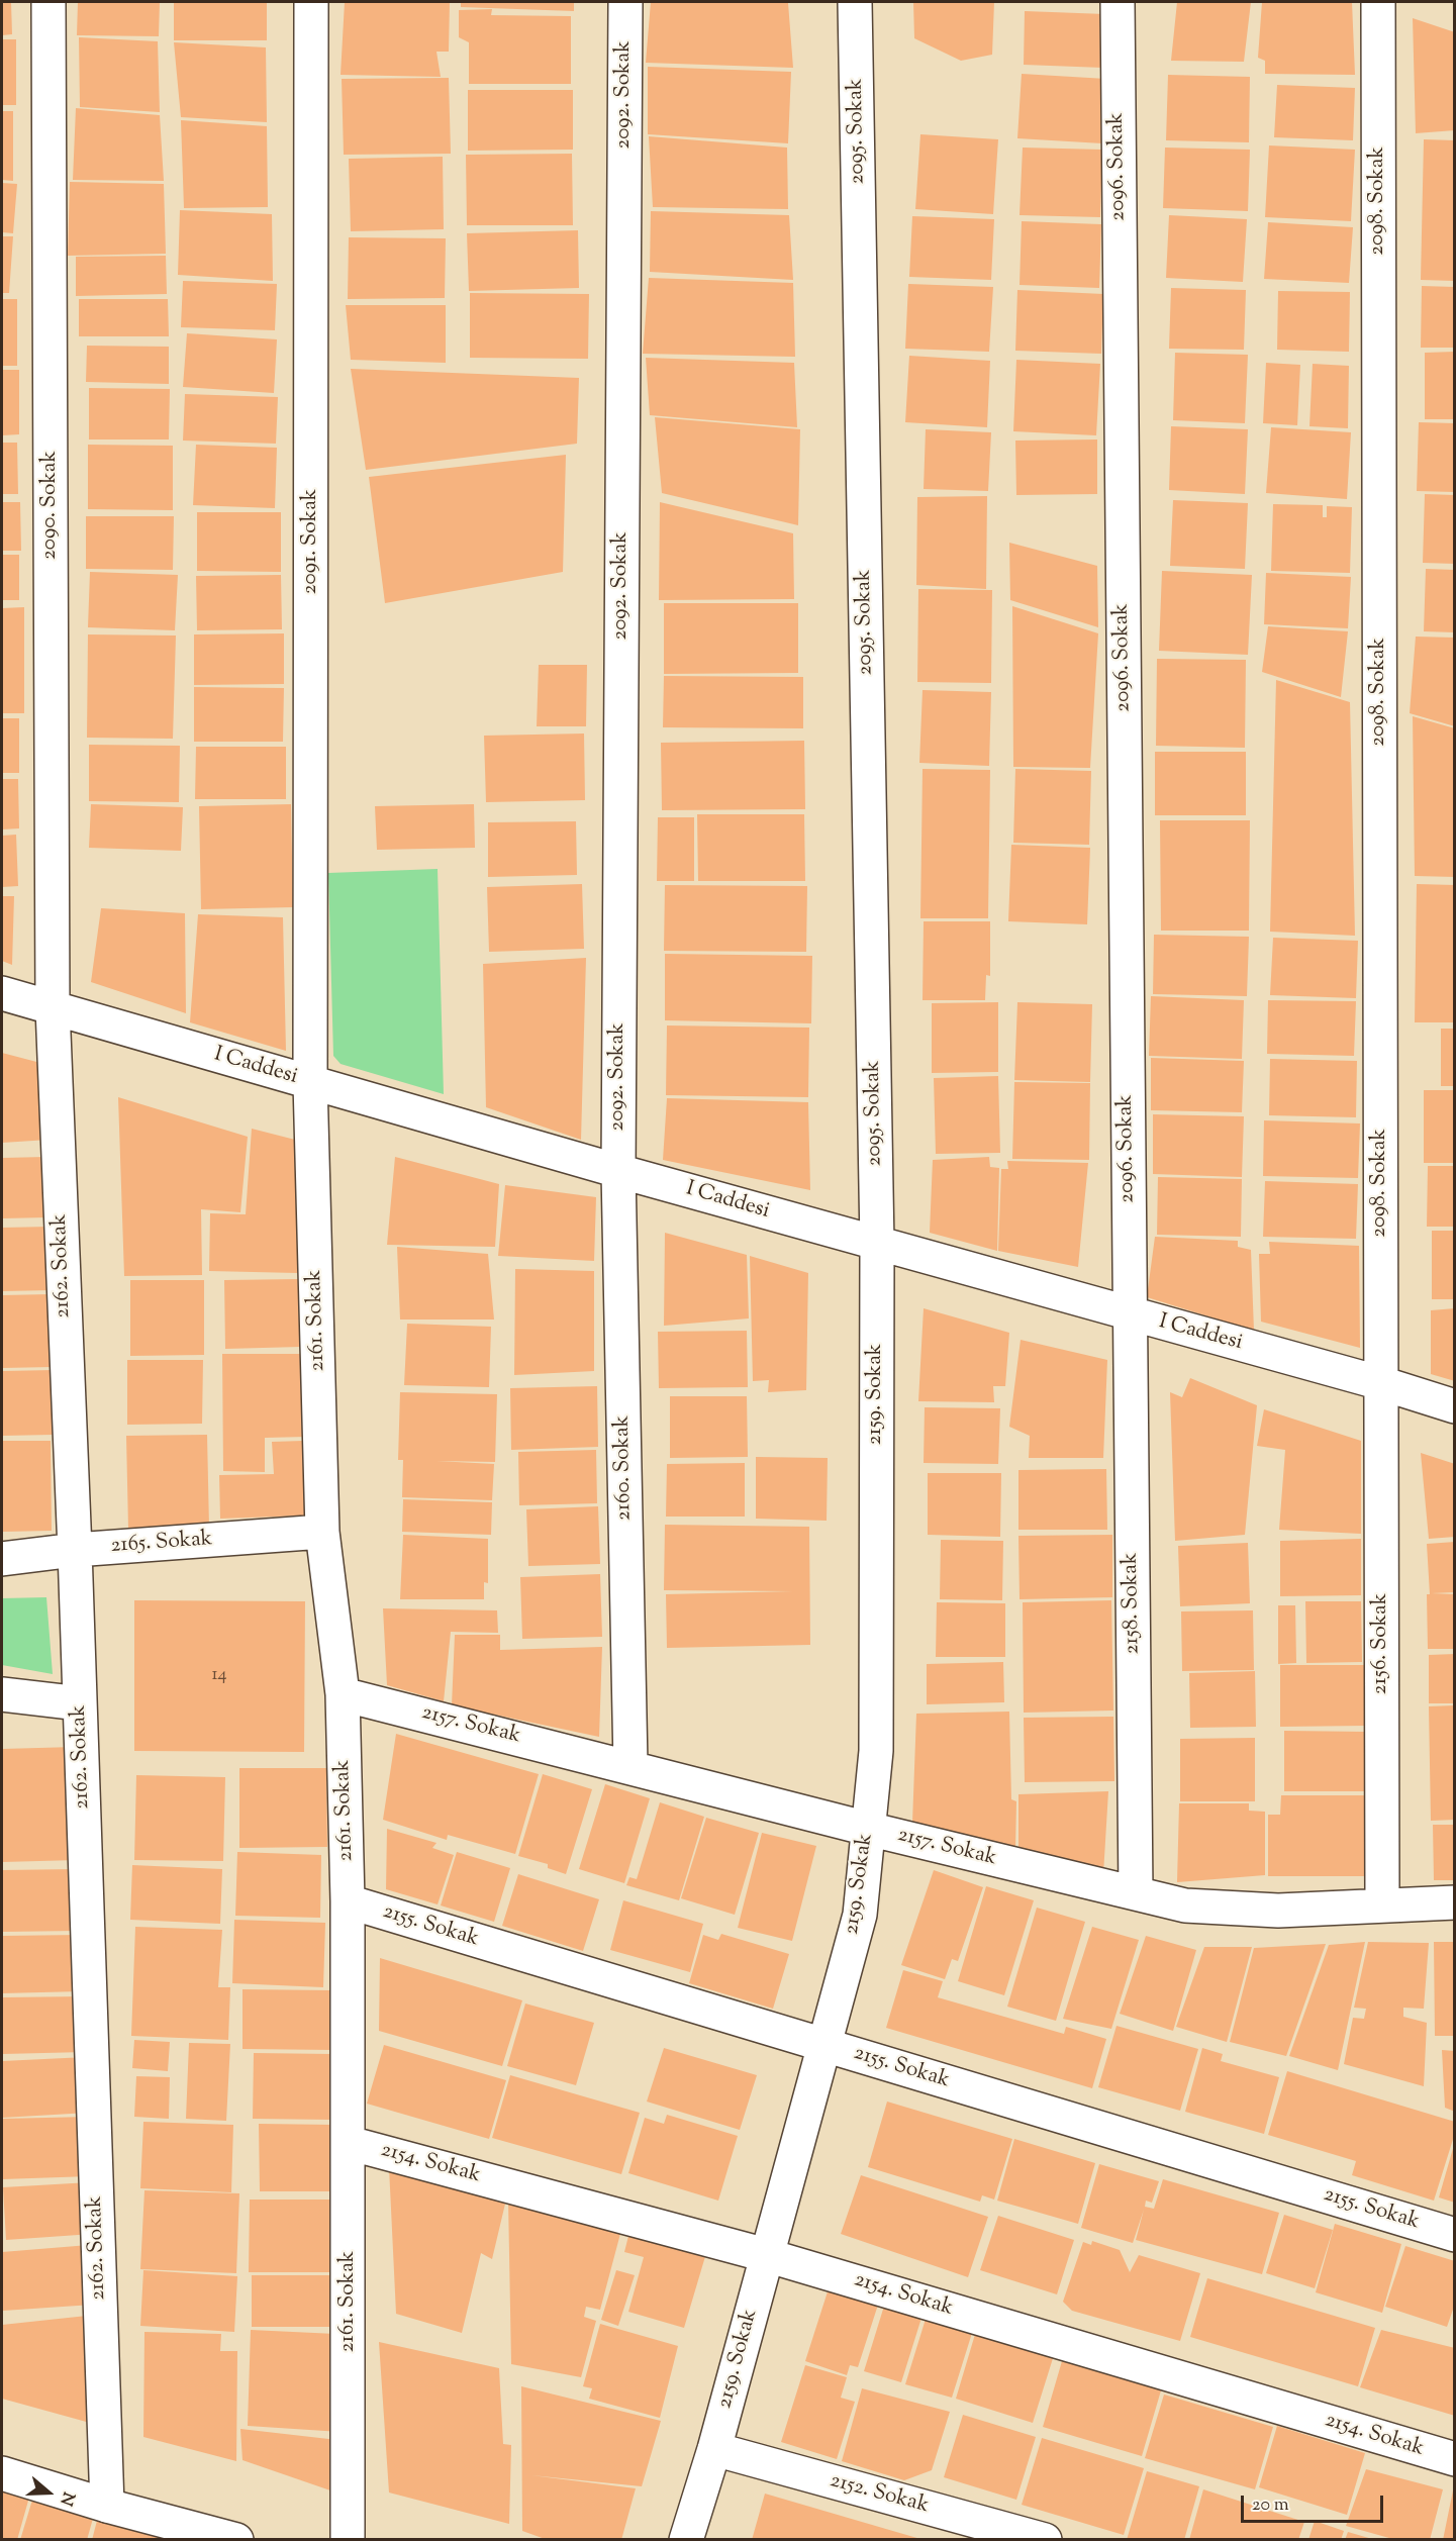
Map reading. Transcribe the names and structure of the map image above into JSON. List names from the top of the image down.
{
  "streets": {
    "street": [
      "2092. Sokak",
      "2095. Sokak",
      "2096. Sokak",
      "2098. Sokak",
      "2090. Sokak",
      "2091. Sokak",
      "I Caddesi",
      "2162. Sokak",
      "2161. Sokak",
      "2159. Sokak",
      "2160. Sokak",
      "2165. Sokak",
      "2158. Sokak",
      "2156. Sokak",
      "2157. Sokak",
      "2155. Sokak",
      "2154. Sokak",
      "2152. Sokak"
    ]
  },
  "crossings": [
    ["2092. Sokak", "I Caddesi"],
    ["2092. Sokak", "2160. Sokak"],
    ["2095. Sokak", "I Caddesi"],
    ["2095. Sokak", "2159. Sokak"],
    ["2096. Sokak", "I Caddesi"],
    ["2096. Sokak", "2158. Sokak"],
    ["2098. Sokak", "I Caddesi"],
    ["2098. Sokak", "2156. Sokak"],
    ["2090. Sokak", "I Caddesi"],
    ["2090. Sokak", "2162. Sokak"],
    ["2091. Sokak", "I Caddesi"],
    ["2091. Sokak", "2161. Sokak"],
    ["I Caddesi", "2162. Sokak"],
    ["I Caddesi", "2161. Sokak"],
    ["I Caddesi", "2159. Sokak"],
    ["I Caddesi", "2160. Sokak"],
    ["I Caddesi", "2158. Sokak"],
    ["I Caddesi", "2156. Sokak"],
    ["2162. Sokak", "2165. Sokak"],
    ["2161. Sokak", "2165. Sokak"],
    ["2161. Sokak", "2157. Sokak"],
    ["2161. Sokak", "2155. Sokak"],
    ["2161. Sokak", "2154. Sokak"],
    ["2159. Sokak", "2157. Sokak"],
    ["2159. Sokak", "2155. Sokak"],
    ["2159. Sokak", "2154. Sokak"],
    ["2159. Sokak", "2152. Sokak"],
    ["2160. Sokak", "2157. Sokak"],
    ["2158. Sokak", "2157. Sokak"],
    ["2156. Sokak", "2157. Sokak"]
  ],
  "house_numbers": ["14"],
  "scale_bar": "20 m",
  "north": "right"
}
